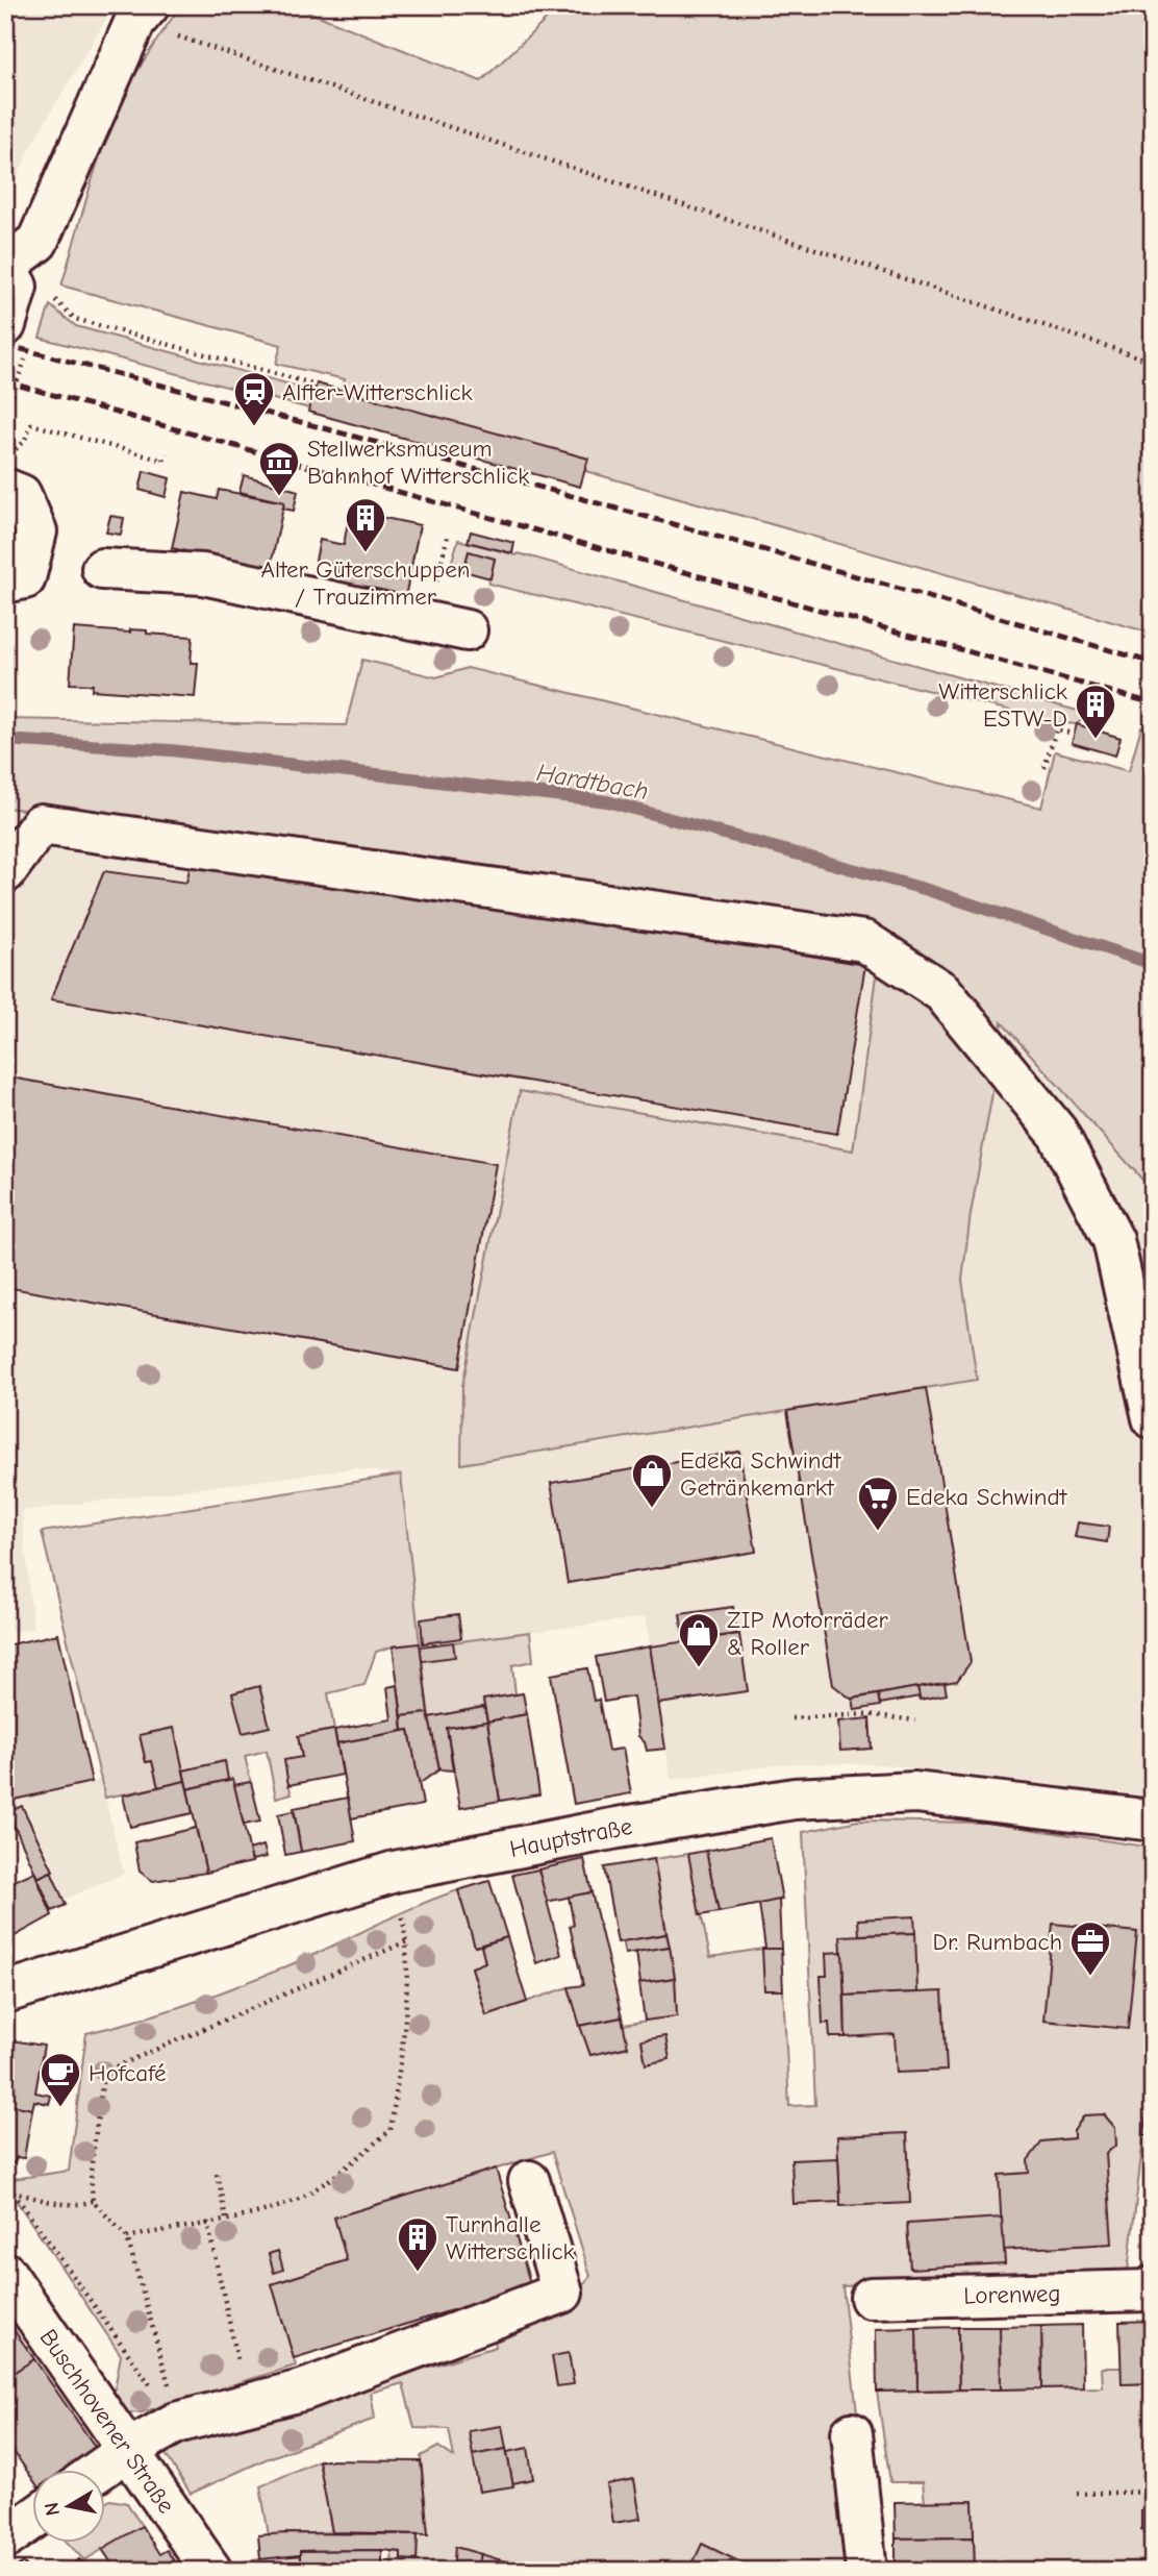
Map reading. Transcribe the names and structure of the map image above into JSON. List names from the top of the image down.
{
  "streets": {
    "main road": ["Hauptstraße", "Lorenweg", "Buschhovener Straße"]
  },
  "water": ["Hardtbach"],
  "places": {
    "station": ["Alfter-Witterschlick"],
    "museum": ["Stellwerksmuseum Bahnhof Witterschlick"],
    "building": ["Alter Güterschuppen / Trauzimmer", "Witterschlick ESTW-D", "Turnhalle Witterschlick"],
    "shop": ["Edeka Schwindt Getränkemarkt", "ZIP Motorräder & Roller"],
    "supermarket": ["Edeka Schwindt"],
    "office": ["Dr. Rumbach"],
    "cafe": ["Hofcafé"]
  },
  "north": "left"
}
